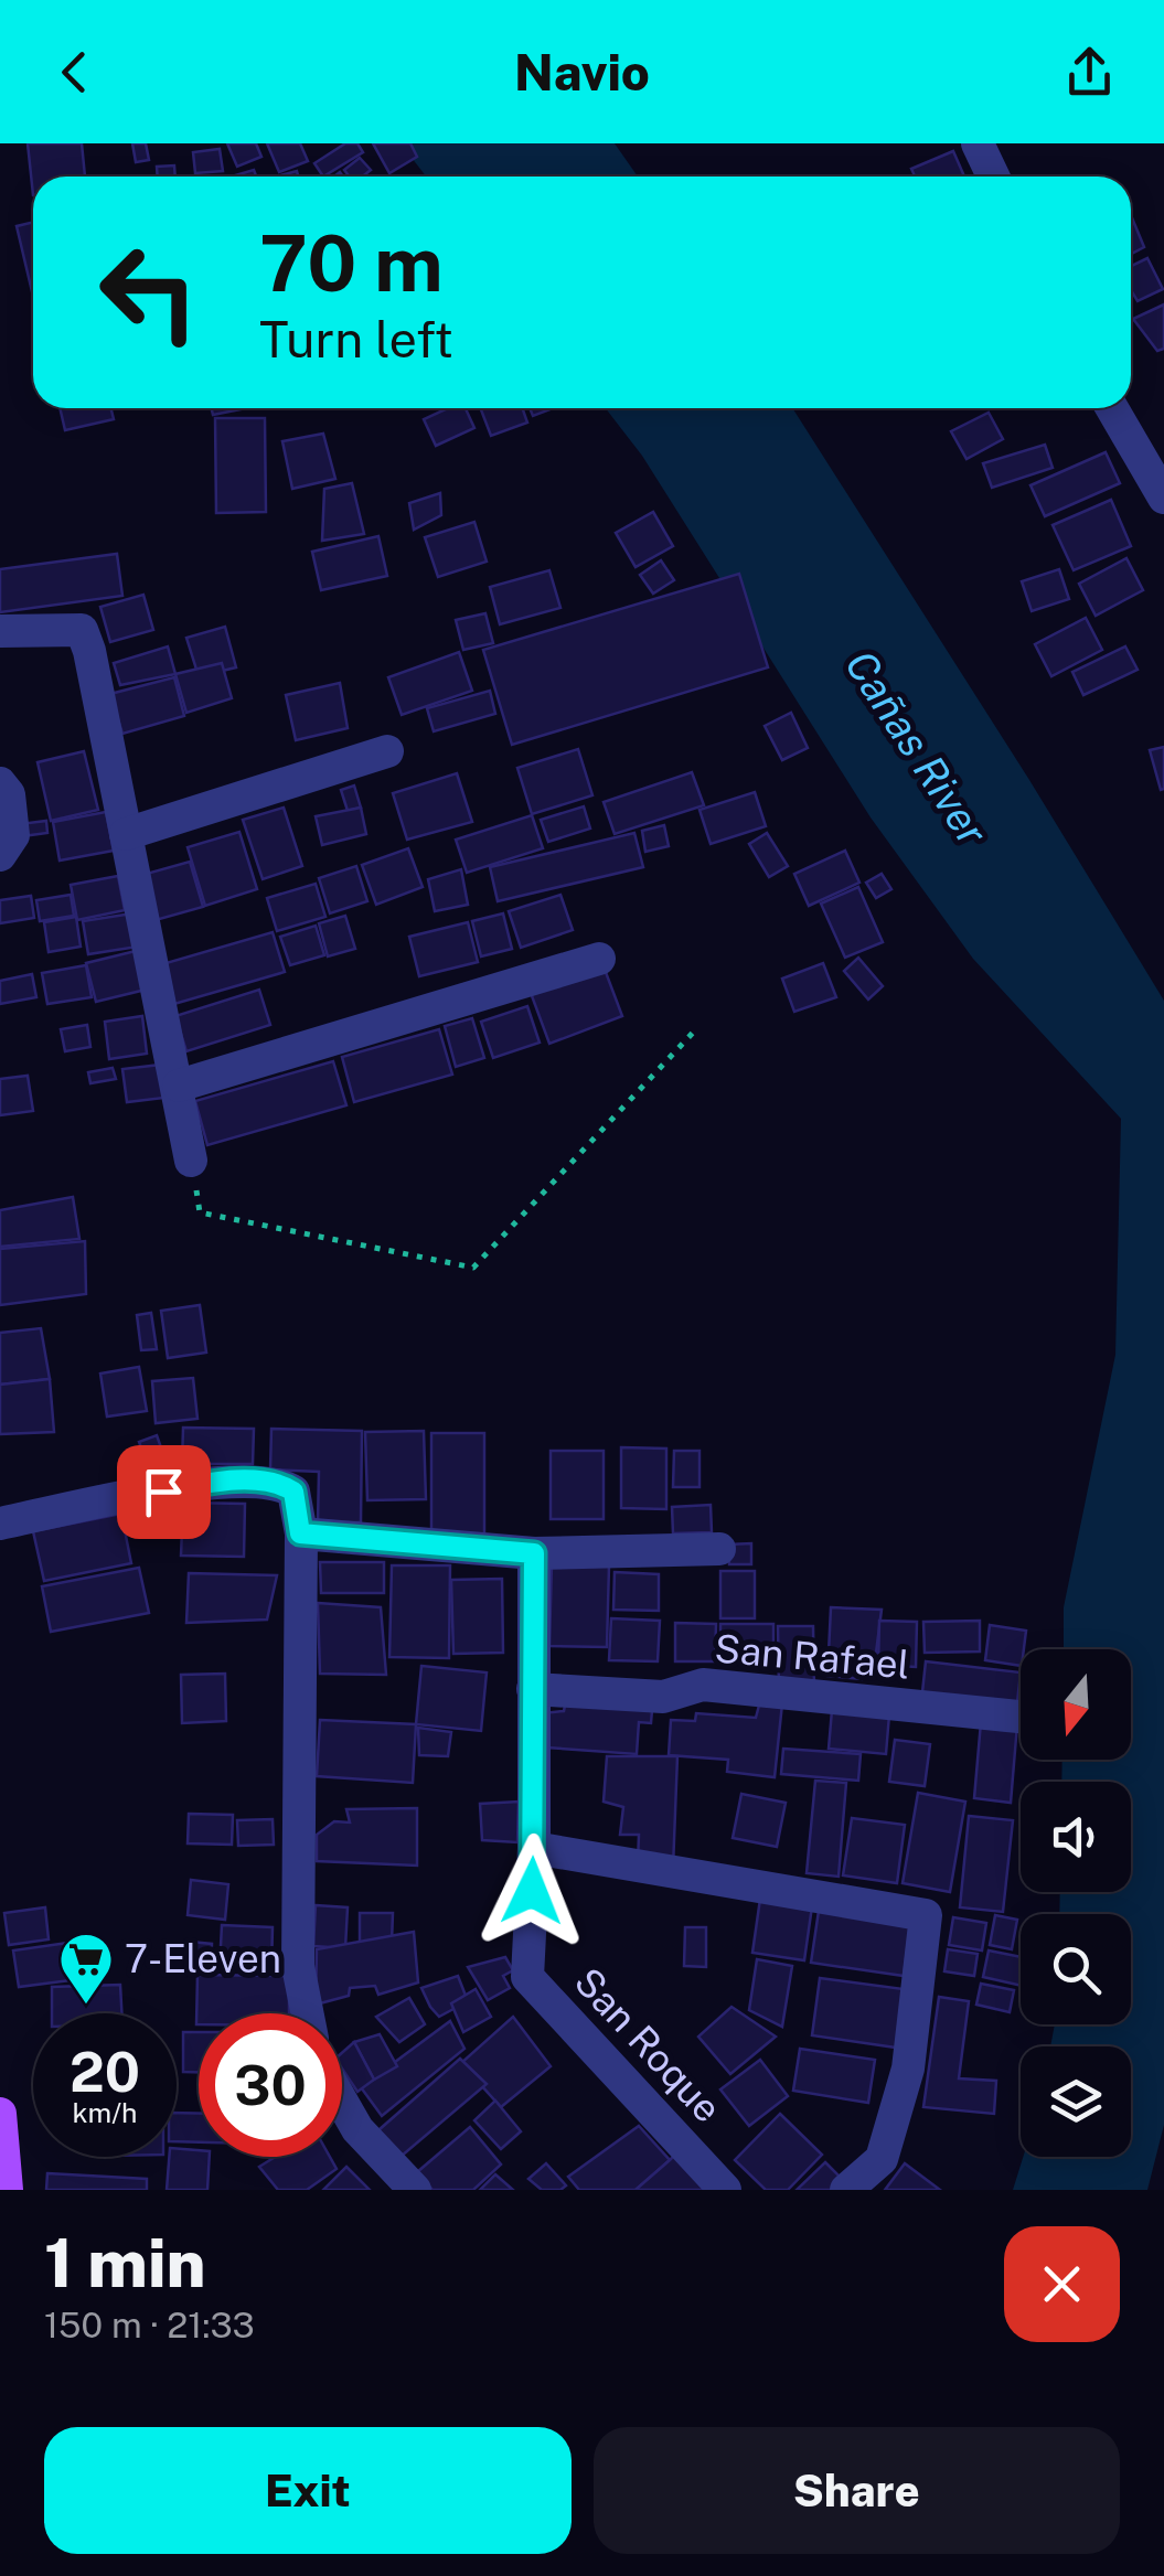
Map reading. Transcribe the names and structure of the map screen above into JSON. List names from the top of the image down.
{
  "streets": {
    "street": ["San Rafael", "San Roque"]
  },
  "crossings": [
    ["San Rafael", "San Roque"]
  ],
  "water": ["Cañas River"],
  "places": {
    "supermarket": ["7-Eleven"]
  },
  "north": "bottom",
  "page": {
    "header": "Navio",
    "turn": ["70 m", "Turn left"],
    "speed": "20 km/h",
    "limit": "30",
    "heading": ["1 min", "150 m · 21:33"],
    "buttons": ["Exit", "Share"]
  }
}
